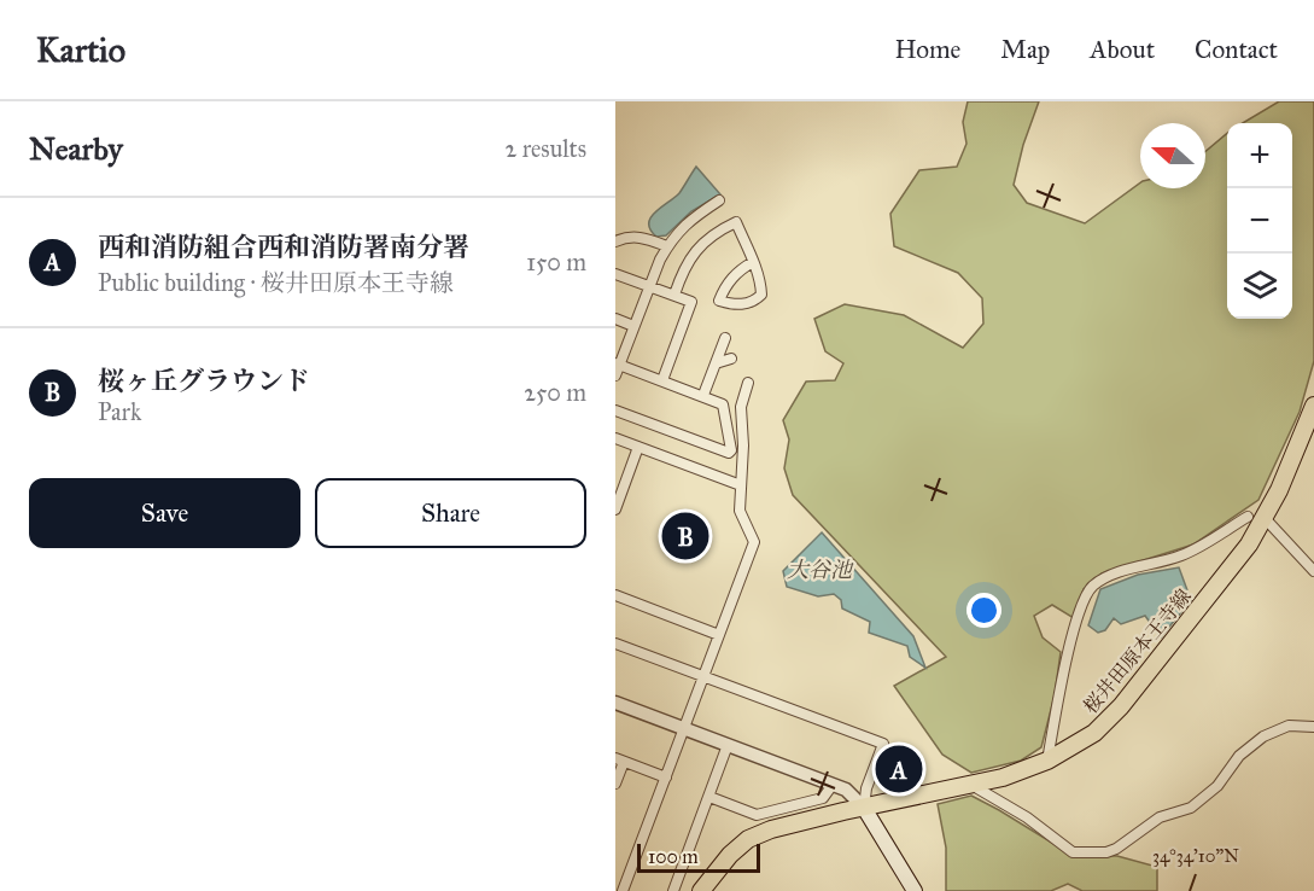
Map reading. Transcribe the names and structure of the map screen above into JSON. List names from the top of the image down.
{
  "streets": {
    "main road": ["桜井田原本王寺線"]
  },
  "water": ["大谷池"],
  "scale_bar": "100 m",
  "north": "left",
  "page": {
    "header": "Kartio",
    "nav": [
      "Home",
      "Map",
      "About",
      "Contact"
    ],
    "heading": ["Nearby", "2 results"],
    "map_buttons": ["+", "−"],
    "list": [
      {
        "mark": "A",
        "name": "西和消防組合西和消防署南分署",
        "note": "Public building · 桜井田原本王寺線",
        "value": "150 m"
      },
      {
        "mark": "B",
        "name": "桜ヶ丘グラウンド",
        "note": "Park",
        "value": "250 m"
      }
    ],
    "buttons": ["Save", "Share"],
    "pins": ["B", "A"],
    "scale": "100 m"
  },
  "coordinates": ["34°34'10\"N"]
}
